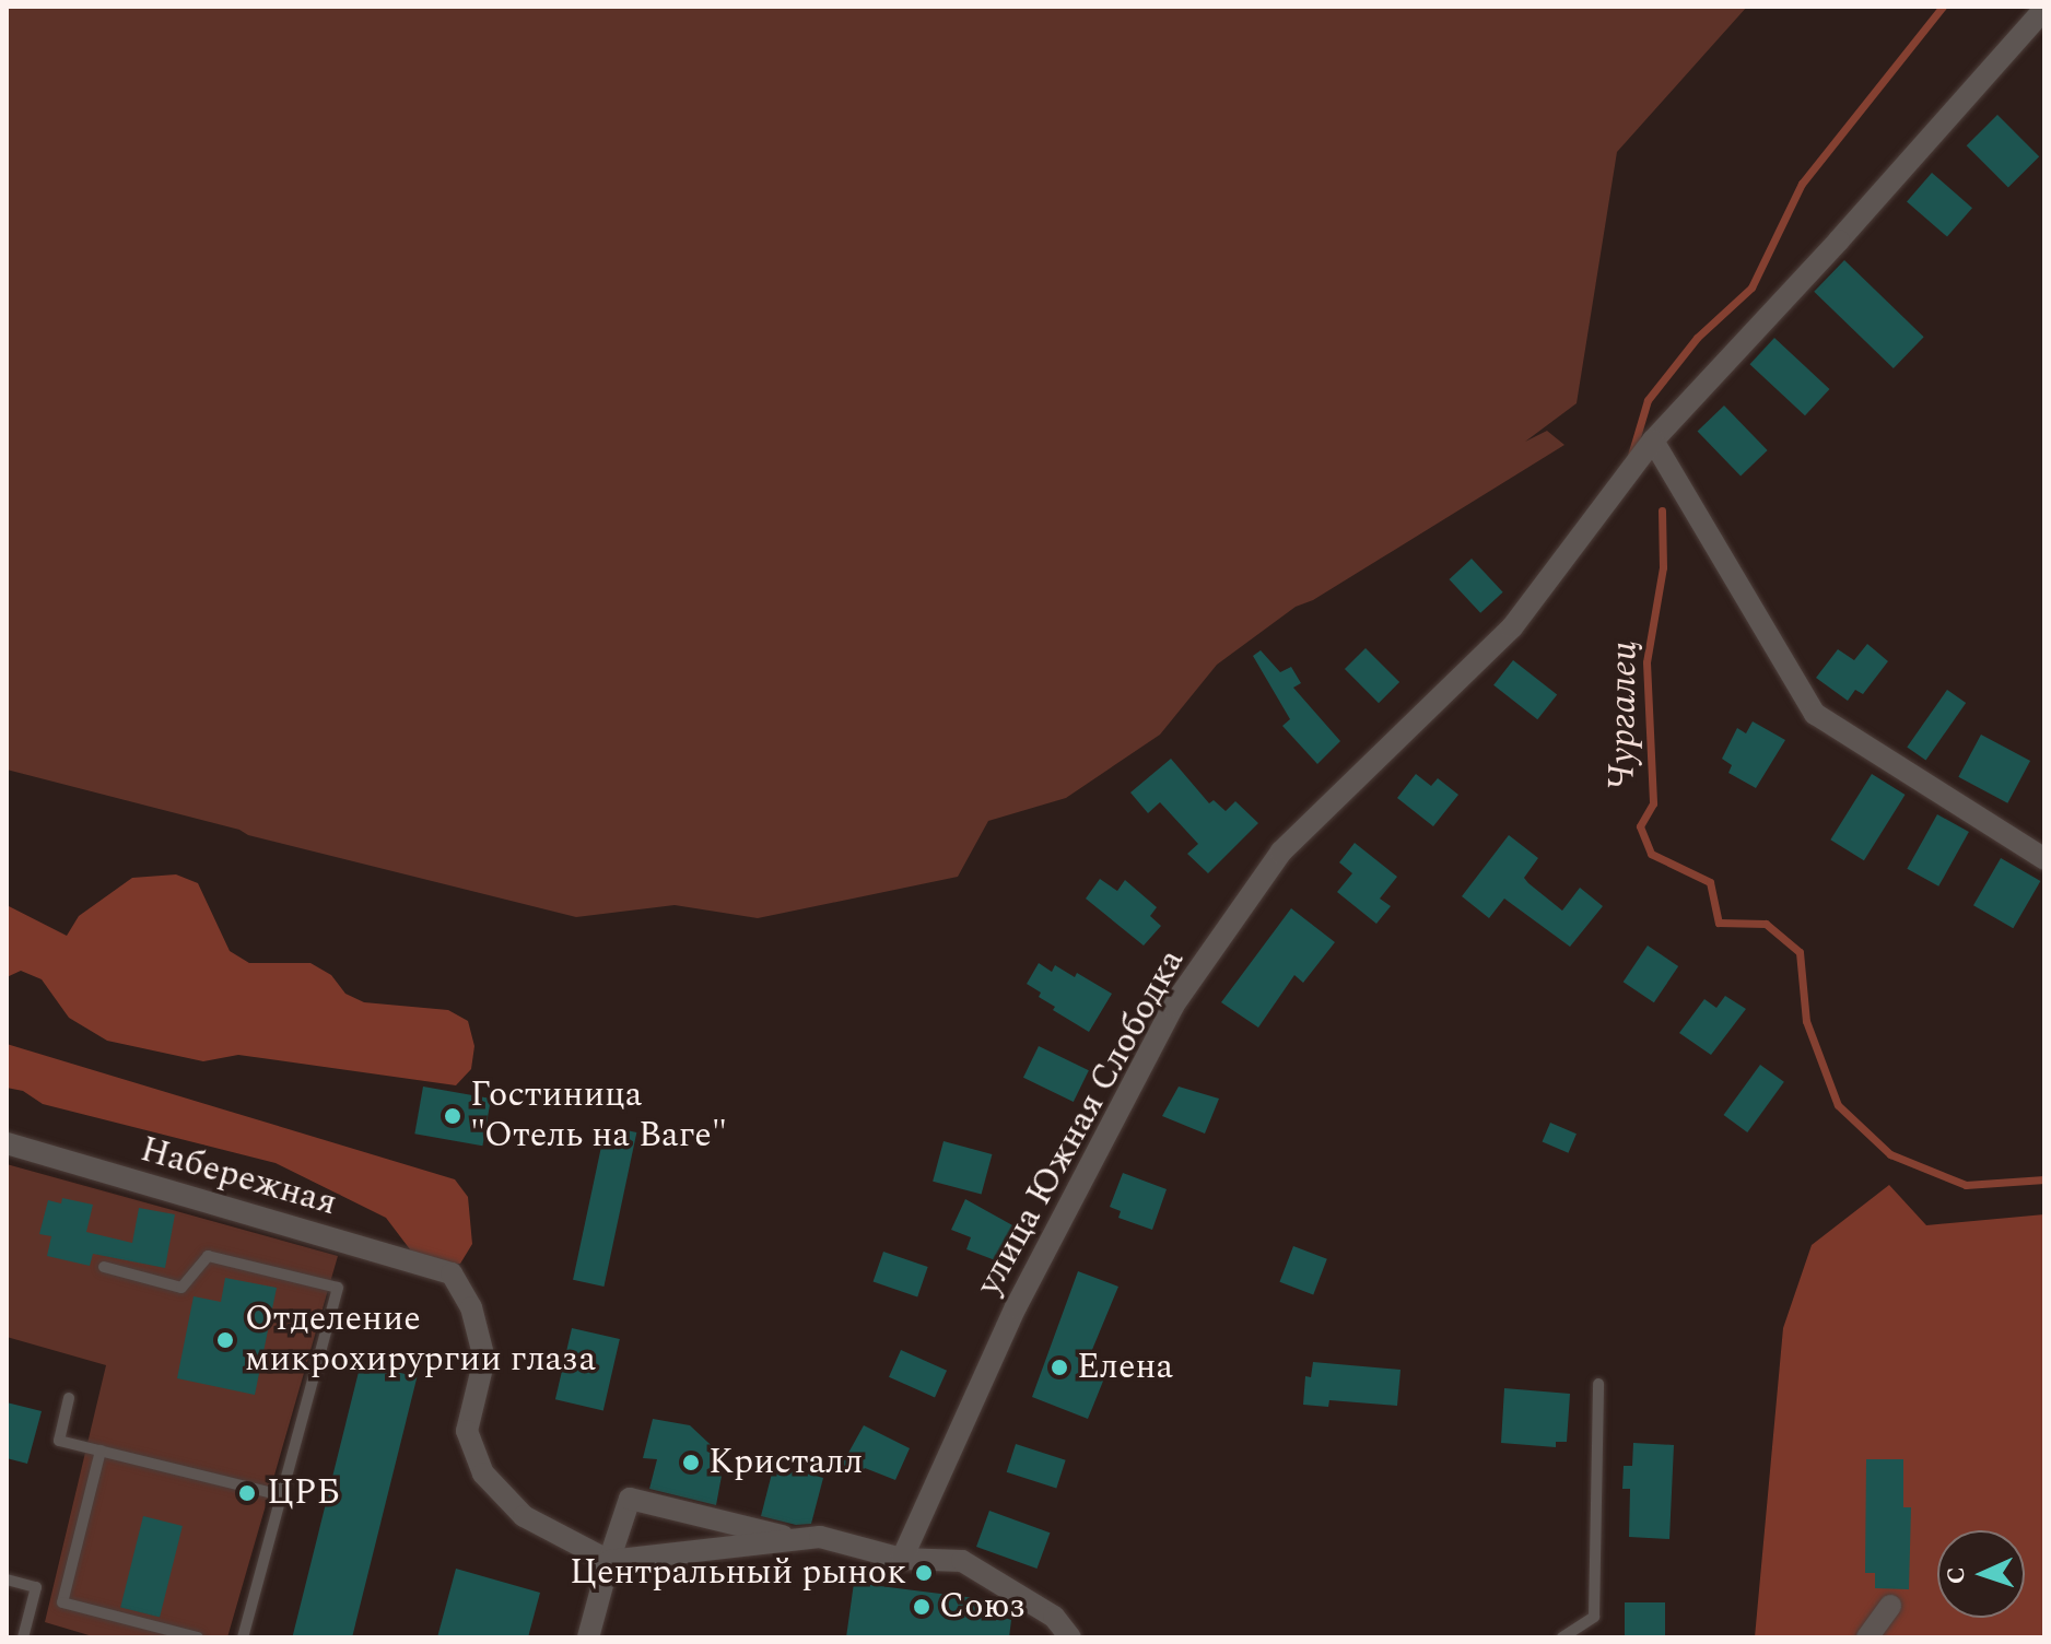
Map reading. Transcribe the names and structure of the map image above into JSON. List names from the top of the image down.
{
  "streets": {
    "street": ["улица Южная Слободка", "Набережная"]
  },
  "water": ["Чургалец"],
  "places": [
    "Гостиница \"Отель на Ваге\"",
    "Отделение микрохирургии глаза",
    "Елена",
    "Кристалл",
    "ЦРБ",
    "Центральный рынок",
    "Союз"
  ],
  "north": "left"
}
